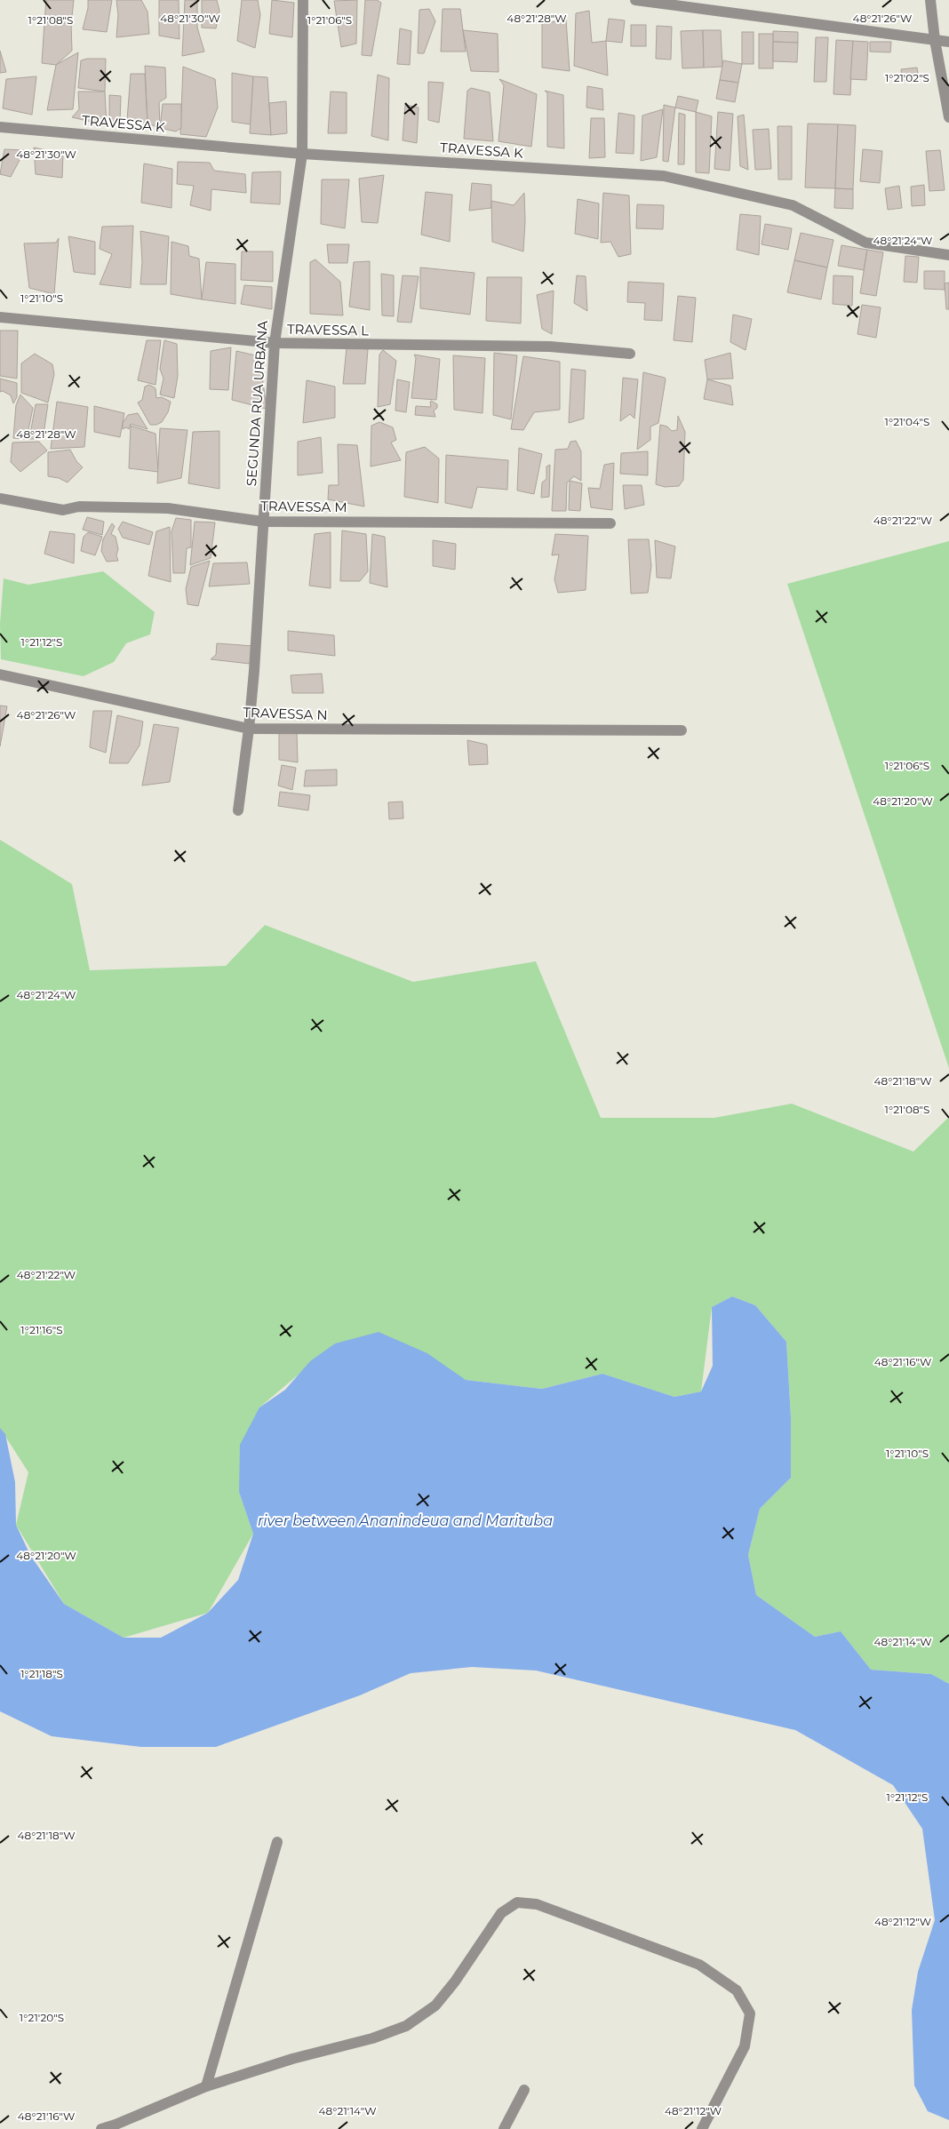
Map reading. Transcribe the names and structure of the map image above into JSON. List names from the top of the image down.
{
  "streets": {
    "street": [
      "TRAVESSA K",
      "TRAVESSA L",
      "SEGUNDA RUA URBANA",
      "TRAVESSA M",
      "TRAVESSA N"
    ]
  },
  "crossings": [
    ["TRAVESSA K", "SEGUNDA RUA URBANA"],
    ["TRAVESSA L", "SEGUNDA RUA URBANA"],
    ["SEGUNDA RUA URBANA", "TRAVESSA M"],
    ["SEGUNDA RUA URBANA", "TRAVESSA N"]
  ],
  "water": ["river between Ananindeua and Marituba"],
  "coordinates": [
    "48°21'26\"W",
    "48°21'30\"W",
    "48°21'28\"W",
    "1°21'08\"S",
    "1°21'06\"S",
    "1°21'02\"S",
    "48°21'24\"W",
    "1°21'10\"S",
    "1°21'04\"S",
    "48°21'22\"W",
    "1°21'12\"S",
    "48°21'20\"W",
    "48°21'18\"W",
    "1°21'16\"S",
    "48°21'16\"W",
    "48°21'14\"W",
    "1°21'18\"S",
    "48°21'12\"W",
    "1°21'20\"S"
  ]
}
